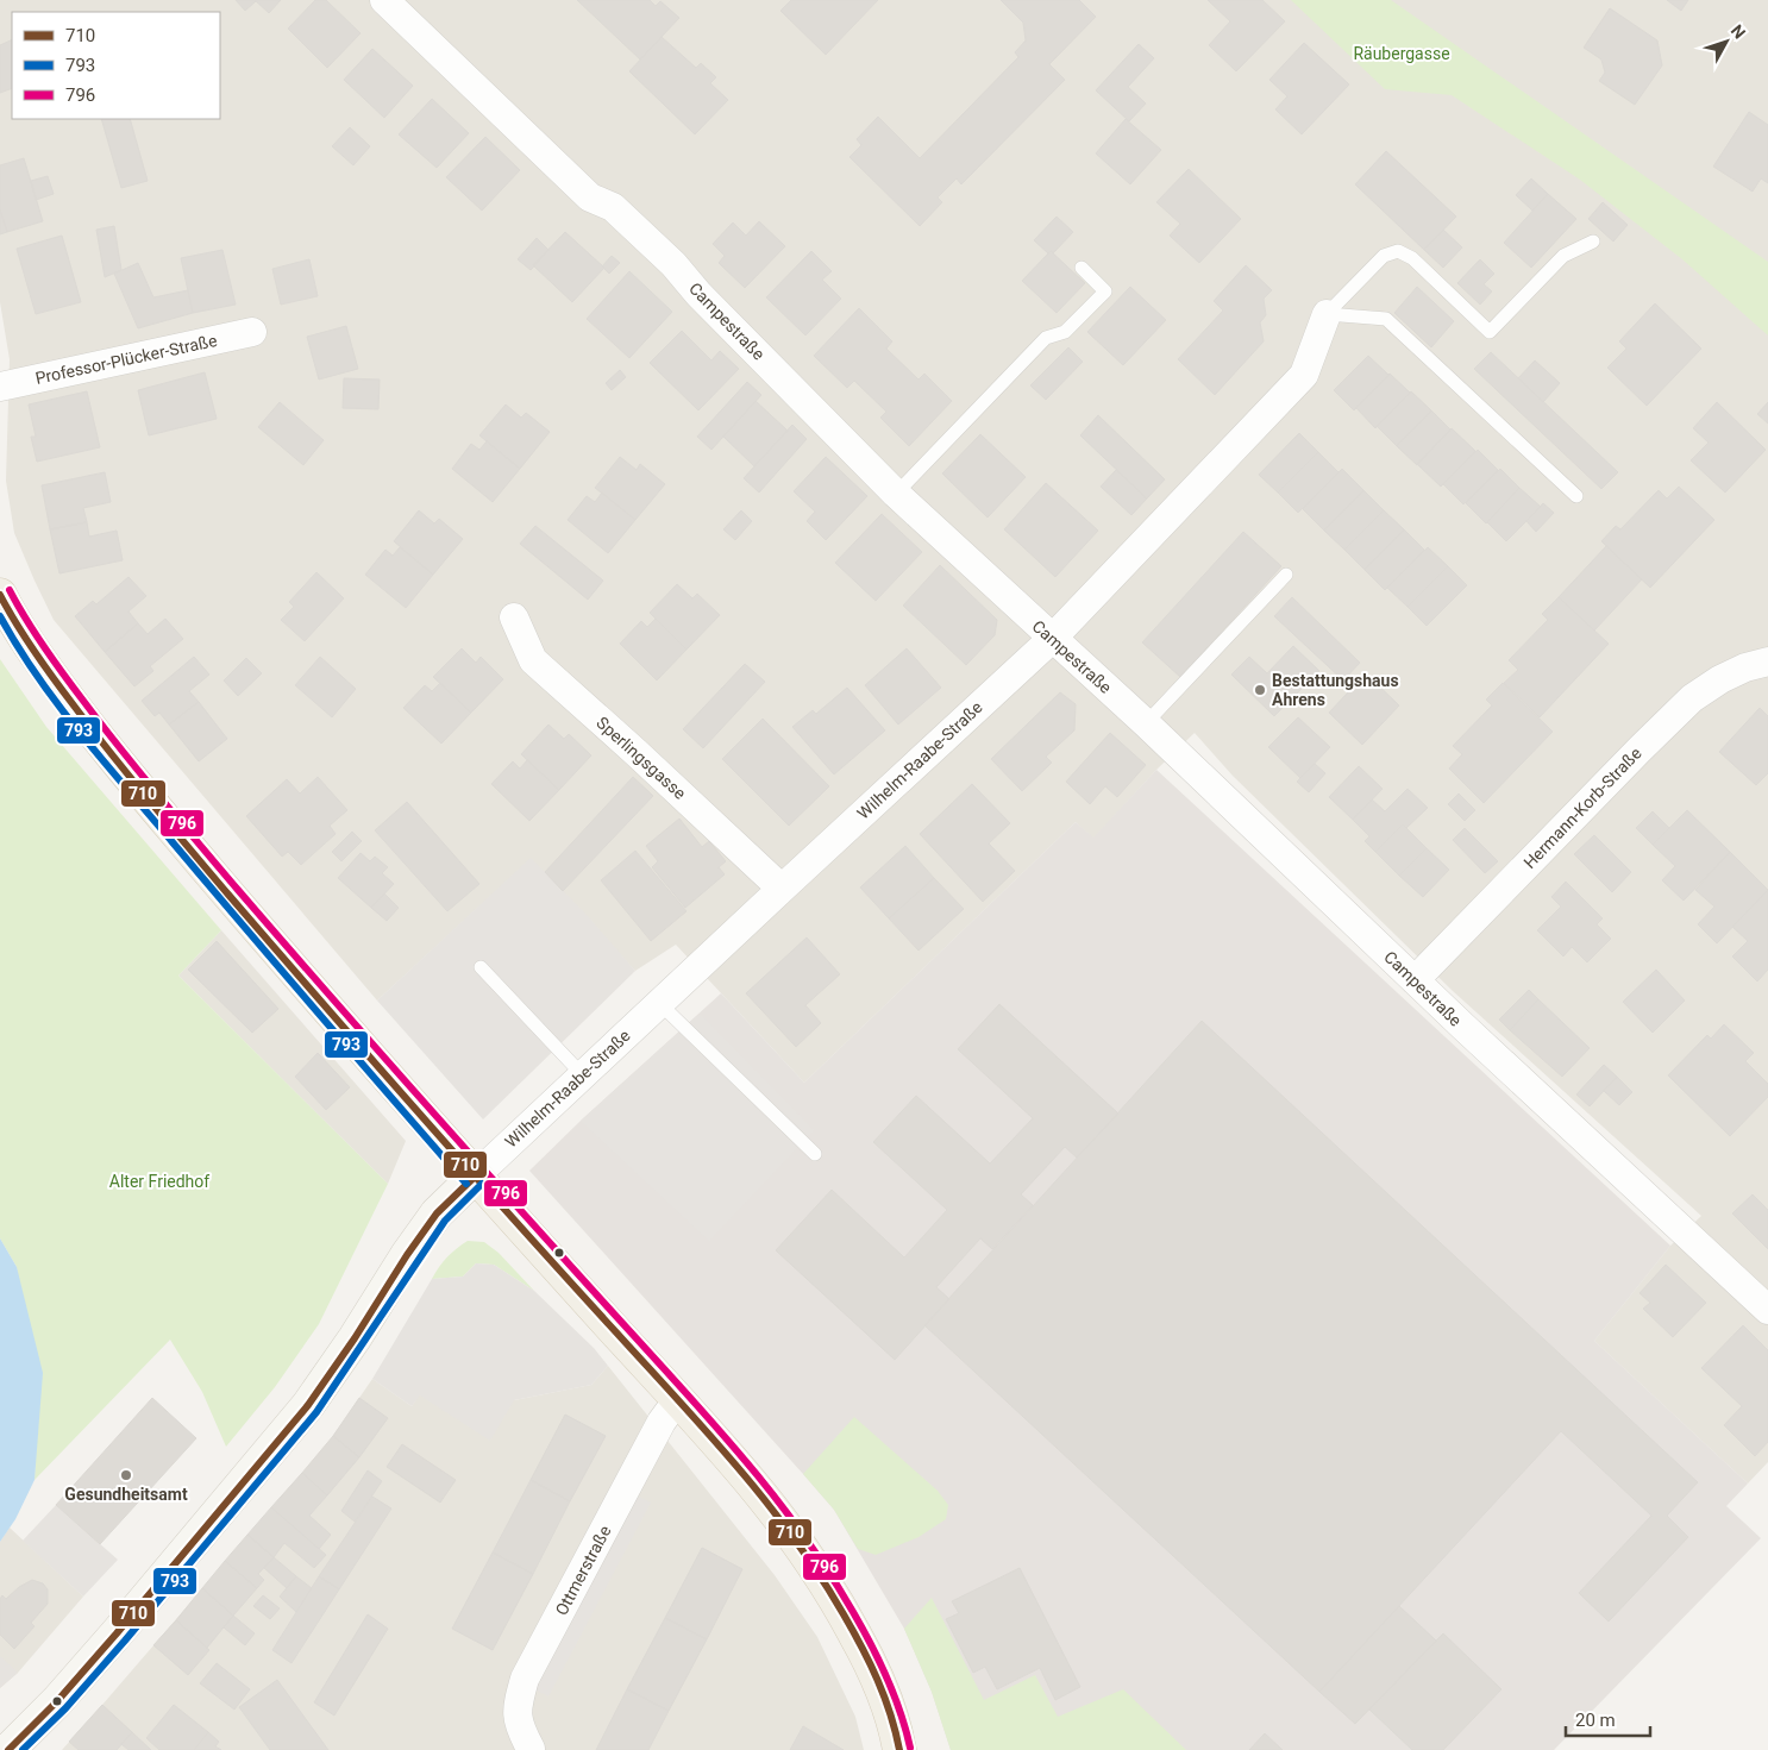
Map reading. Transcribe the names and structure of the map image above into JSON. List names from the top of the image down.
{
  "streets": {
    "street": [
      "Campestraße",
      "Professor-Plücker-Straße",
      "Sperlingsgasse",
      "Wilhelm-Raabe-Straße",
      "Hermann-Korb-Straße",
      "Ottmerstraße"
    ]
  },
  "crossings": [
    ["Campestraße", "Wilhelm-Raabe-Straße"],
    ["Campestraße", "Hermann-Korb-Straße"],
    ["Sperlingsgasse", "Wilhelm-Raabe-Straße"]
  ],
  "parks": ["Räubergasse", "Alter Friedhof"],
  "places": ["Bestattungshaus Ahrens", "Gesundheitsamt"],
  "lines": ["transit line 796", "transit line 710", "transit line 793"],
  "legend": ["710", "793", "796"],
  "scale_bar": "20 m",
  "north": "top right"
}
